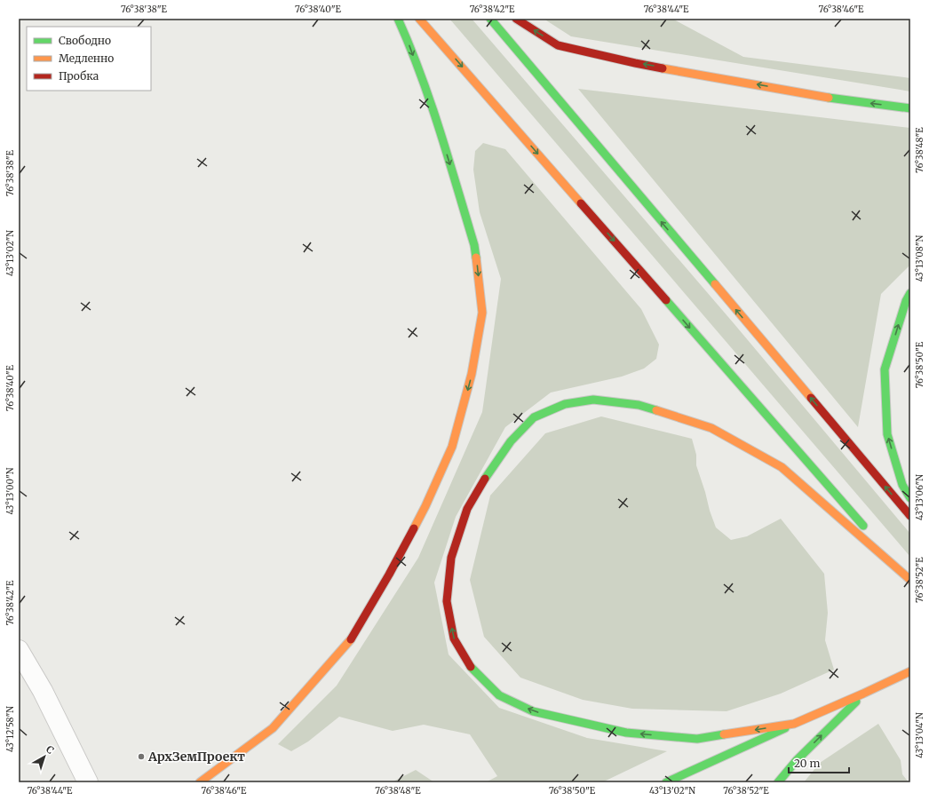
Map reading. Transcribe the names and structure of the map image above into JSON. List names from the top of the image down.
{
  "places": ["АрхЗемПроект"],
  "legend": ["Свободно", "Медленно", "Пробка"],
  "scale_bar": "20 m",
  "north": "top right",
  "coordinates": [
    "76°38'38\"E",
    "76°38'40\"E",
    "76°38'42\"E",
    "76°38'44\"E",
    "76°38'46\"E",
    "76°38'48\"E",
    "43°13'02\"N",
    "43°13'08\"N",
    "76°38'50\"E",
    "43°13'00\"N",
    "43°13'06\"N",
    "76°38'52\"E",
    "43°12'58\"N",
    "43°13'04\"N"
  ]
}
